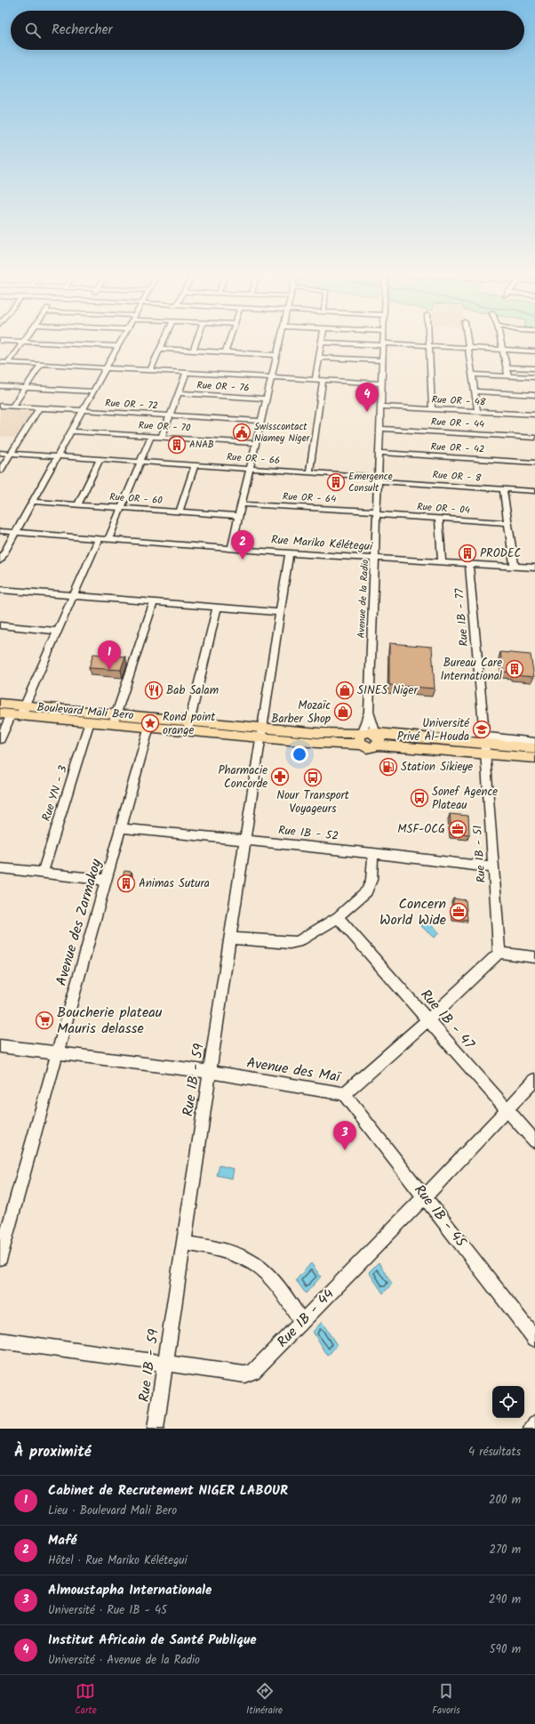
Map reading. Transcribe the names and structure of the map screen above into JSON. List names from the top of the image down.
{
  "streets": {
    "main road": ["Boulevard Mali Bero"],
    "street": [
      "Rue OR - 76",
      "Rue OR - 48",
      "Rue OR - 72",
      "Rue OR - 44",
      "Rue OR - 70",
      "Rue OR - 42",
      "Rue OR - 66",
      "Rue OR - 8",
      "Rue OR - 64",
      "Rue OR - 60",
      "Rue OR - 04",
      "Rue Mariko Kélétegui",
      "Avenue de la Radio",
      "Rue IB - 77",
      "Rue YN - 3",
      "Rue IB - 52",
      "Rue IB - 51",
      "Avenue des Zarmakoy",
      "Rue IB - 47",
      "Avenue des Maï",
      "Rue IB - 59",
      "Rue IB - 45",
      "Rue IB - 44"
    ]
  },
  "crossings": [
    ["Rue OR - 48", "Avenue de la Radio"],
    ["Rue OR - 44", "Avenue de la Radio"],
    ["Rue OR - 42", "Avenue de la Radio"],
    ["Rue OR - 66", "Rue OR - 8"],
    ["Rue OR - 66", "Avenue de la Radio"],
    ["Rue OR - 8", "Avenue de la Radio"],
    ["Rue OR - 64", "Rue OR - 04"],
    ["Rue OR - 64", "Avenue de la Radio"],
    ["Rue OR - 04", "Avenue de la Radio"],
    ["Rue Mariko Kélétegui", "Avenue de la Radio"],
    ["Rue Mariko Kélétegui", "Rue IB - 77"],
    ["Rue Mariko Kélétegui", "Rue IB - 59"],
    ["Avenue de la Radio", "Boulevard Mali Bero"],
    ["Rue IB - 77", "Rue IB - 51"],
    ["Boulevard Mali Bero", "Rue YN - 3"],
    ["Boulevard Mali Bero", "Avenue des Zarmakoy"],
    ["Boulevard Mali Bero", "Rue IB - 59"],
    ["Rue IB - 52", "Rue IB - 51"],
    ["Rue IB - 52", "Avenue des Zarmakoy"],
    ["Rue IB - 52", "Rue IB - 59"],
    ["Rue IB - 51", "Avenue des Maï"],
    ["Avenue des Zarmakoy", "Avenue des Maï"],
    ["Rue IB - 47", "Avenue des Maï"],
    ["Rue IB - 47", "Rue IB - 44"],
    ["Avenue des Maï", "Rue IB - 59"],
    ["Avenue des Maï", "Rue IB - 45"],
    ["Rue IB - 59", "Rue IB - 44"],
    ["Rue IB - 45", "Rue IB - 44"]
  ],
  "places": {
    "public building": ["Swisscontact Niamey Niger"],
    "building": [
      "ANAB",
      "Emergence Consult",
      "PRODEC",
      "Bureau Care International",
      "Animas Sutura"
    ],
    "restaurant": ["Bab Salam"],
    "shop": ["SINES Niger", "Mozaïc Barber Shop"],
    "place": ["Rond point orange"],
    "school or university": ["Université Privé Al-Houda"],
    "fuel station": ["Station Sikieye"],
    "pharmacy": ["Pharmacie Concorde"],
    "bus stop": ["Nour Transport Voyageurs", "Sonef Agence Plateau"],
    "office": ["MSF-OCG", "Concern World Wide"],
    "supermarket": ["Boucherie plateau Mauris delasse"]
  },
  "page": {
    "search": "Rechercher",
    "pins": [
      "4",
      "2",
      "1",
      "3"
    ],
    "heading": ["À proximité", "4 résultats"],
    "list": [
      {
        "mark": "1",
        "name": "Cabinet de Recrutement NIGER LABOUR",
        "note": "Lieu · Boulevard Mali Bero",
        "value": "200 m"
      },
      {
        "mark": "2",
        "name": "Mafé",
        "note": "Hôtel · Rue Mariko Kélétegui",
        "value": "270 m"
      },
      {
        "mark": "3",
        "name": "Almoustapha Internationale",
        "note": "Université · Rue IB - 45",
        "value": "290 m"
      },
      {
        "mark": "4",
        "name": "Institut Africain de Santé Publique",
        "note": "Université · Avenue de la Radio",
        "value": "590 m"
      }
    ],
    "nav": ["Carte", "Itinéraire", "Favoris"]
  }
}
